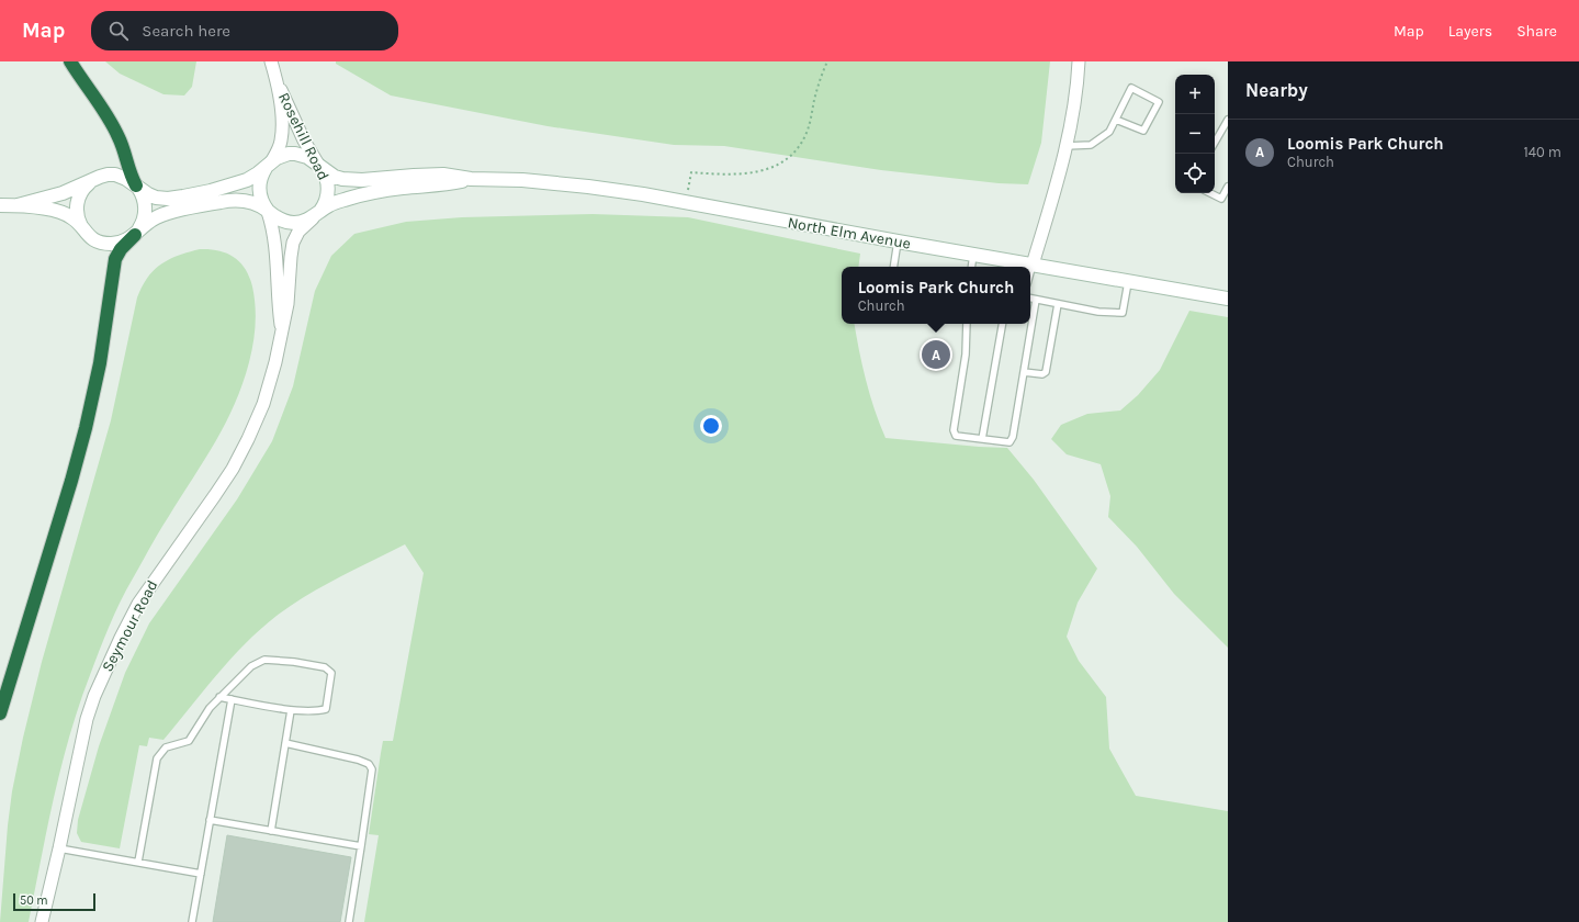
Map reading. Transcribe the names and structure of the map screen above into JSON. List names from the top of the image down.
{
  "streets": {
    "main road": ["Rosehill Road", "North Elm Avenue", "Seymour Road"]
  },
  "crossings": [
    ["Rosehill Road", "North Elm Avenue"],
    ["Rosehill Road", "Seymour Road"],
    ["North Elm Avenue", "Seymour Road"]
  ],
  "scale_bar": "50 m",
  "page": {
    "header": "Map",
    "search": "Search here",
    "nav": ["Map", "Layers", "Share"],
    "heading": "Nearby",
    "map_buttons": ["+", "−"],
    "list": [
      {
        "mark": "A",
        "name": "Loomis Park Church",
        "note": "Church",
        "value": "140 m"
      }
    ],
    "popup": ["Loomis Park Church", "Church"],
    "pins": "A",
    "scale": "50 m"
  }
}
